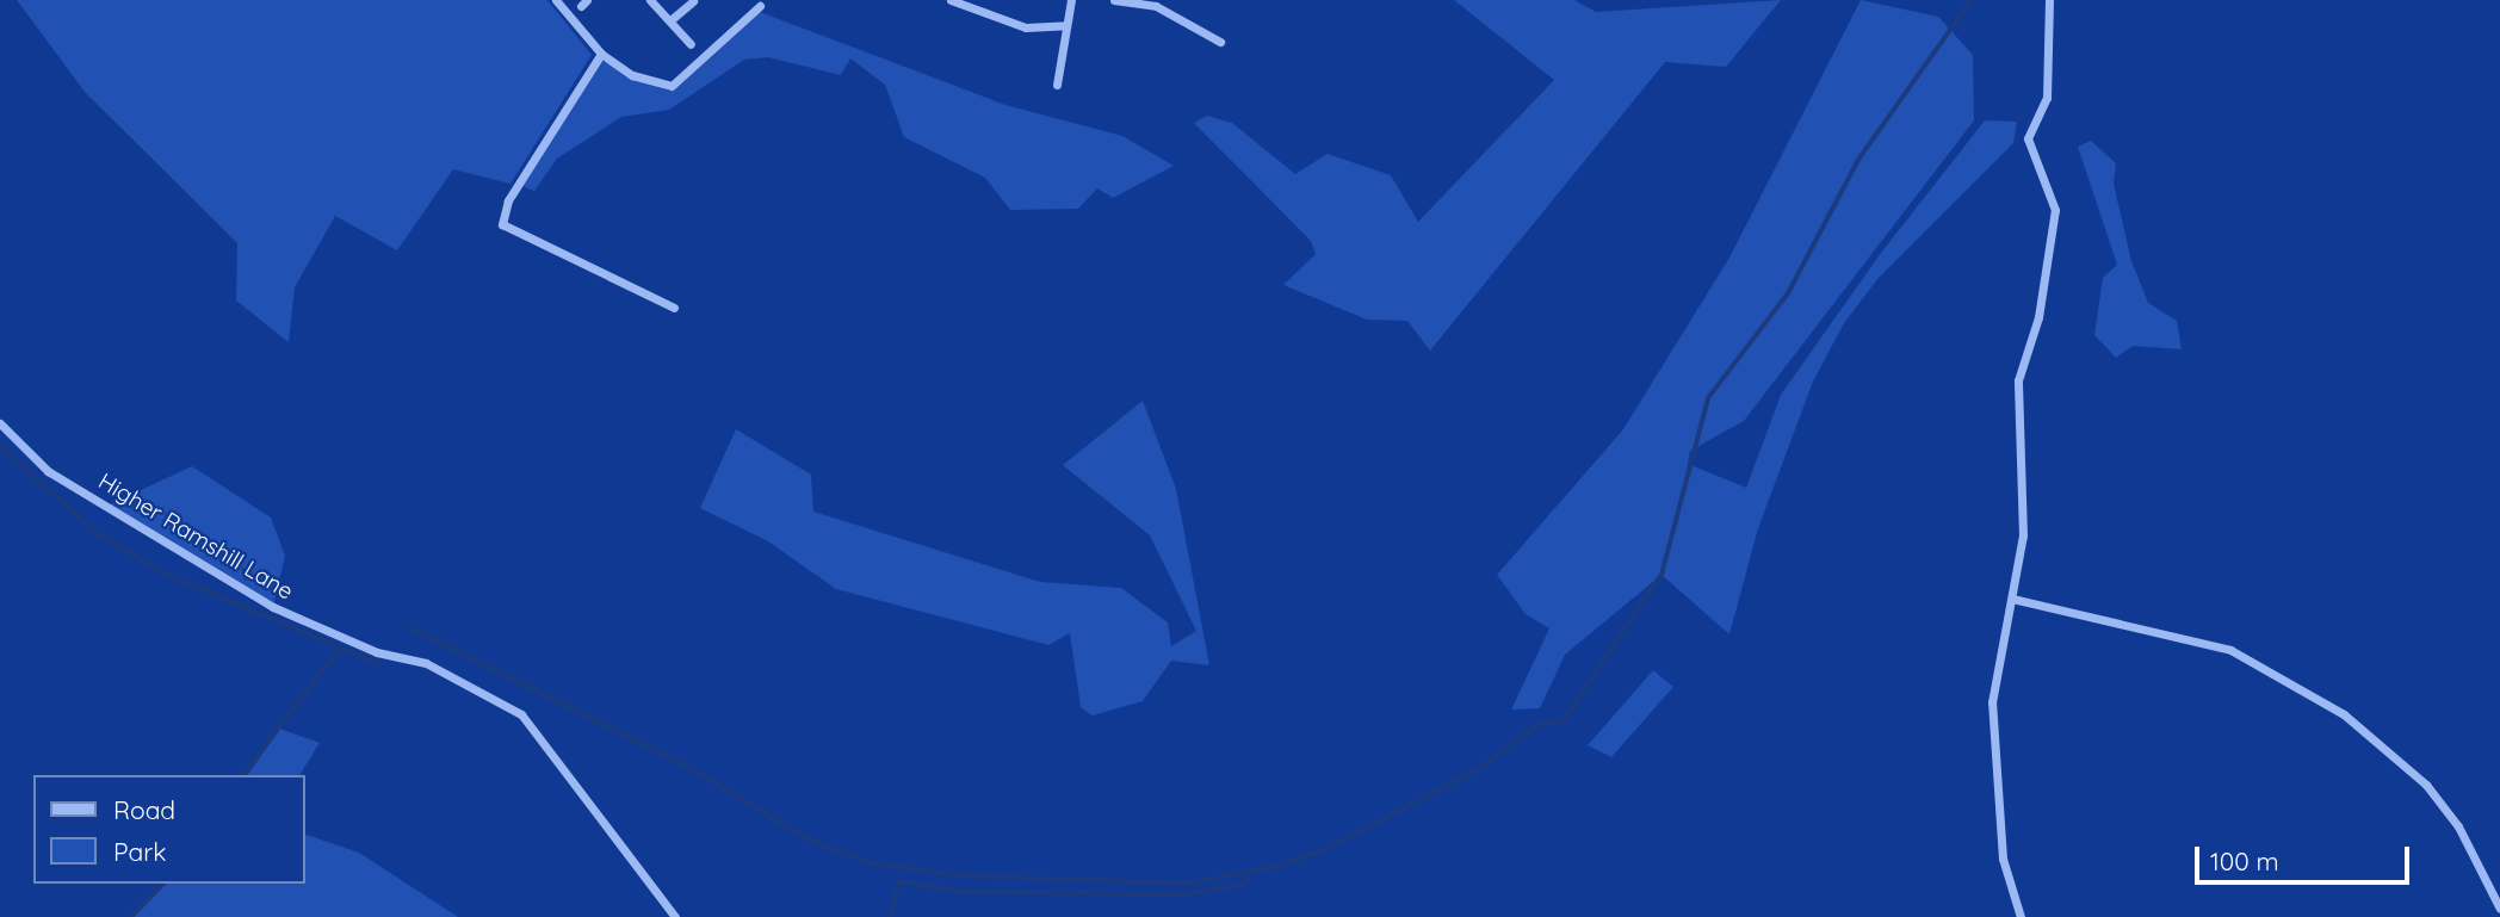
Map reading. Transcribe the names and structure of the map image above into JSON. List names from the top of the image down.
{
  "streets": {
    "street": ["Higher Ramshill Lane"]
  },
  "legend": ["Road", "Park"],
  "scale_bar": "100 m"
}
